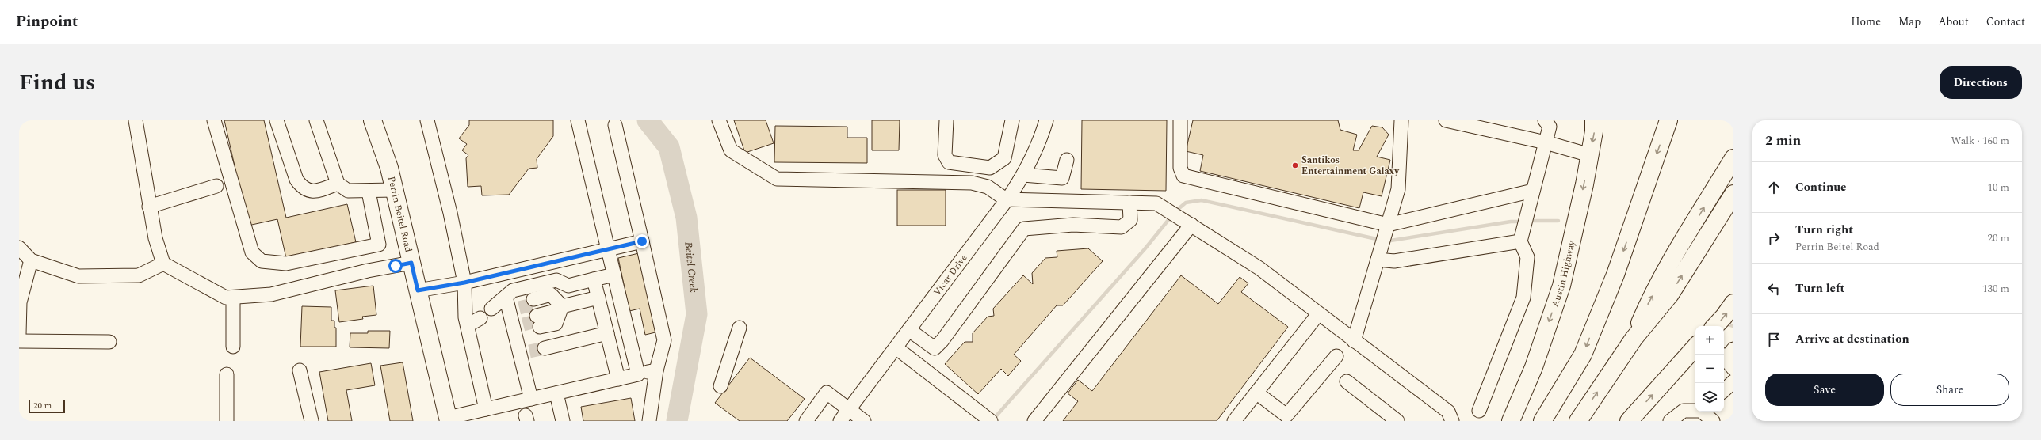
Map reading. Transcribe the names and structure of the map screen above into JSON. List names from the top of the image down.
{
  "streets": {
    "main road": ["Perrin Beitel Road", "Austin Highway"],
    "street": ["Vicar Drive"]
  },
  "water": ["Beitel Creek"],
  "places": ["Santikos Entertainment Galaxy"],
  "scale_bar": "20 m",
  "page": {
    "header": "Pinpoint",
    "nav": [
      "Home",
      "Map",
      "About",
      "Contact"
    ],
    "title": "Find us",
    "buttons": [
      "Directions",
      ["Save", "Share"]
    ],
    "heading": ["2 min", "Walk · 160 m"],
    "list": [
      ["Continue", "10 m"],
      ["Turn right", "Perrin Beitel Road", "20 m"],
      ["Turn left", "130 m"],
      "Arrive at destination"
    ],
    "map_buttons": ["+", "−"],
    "scale": "20 m"
  }
}
